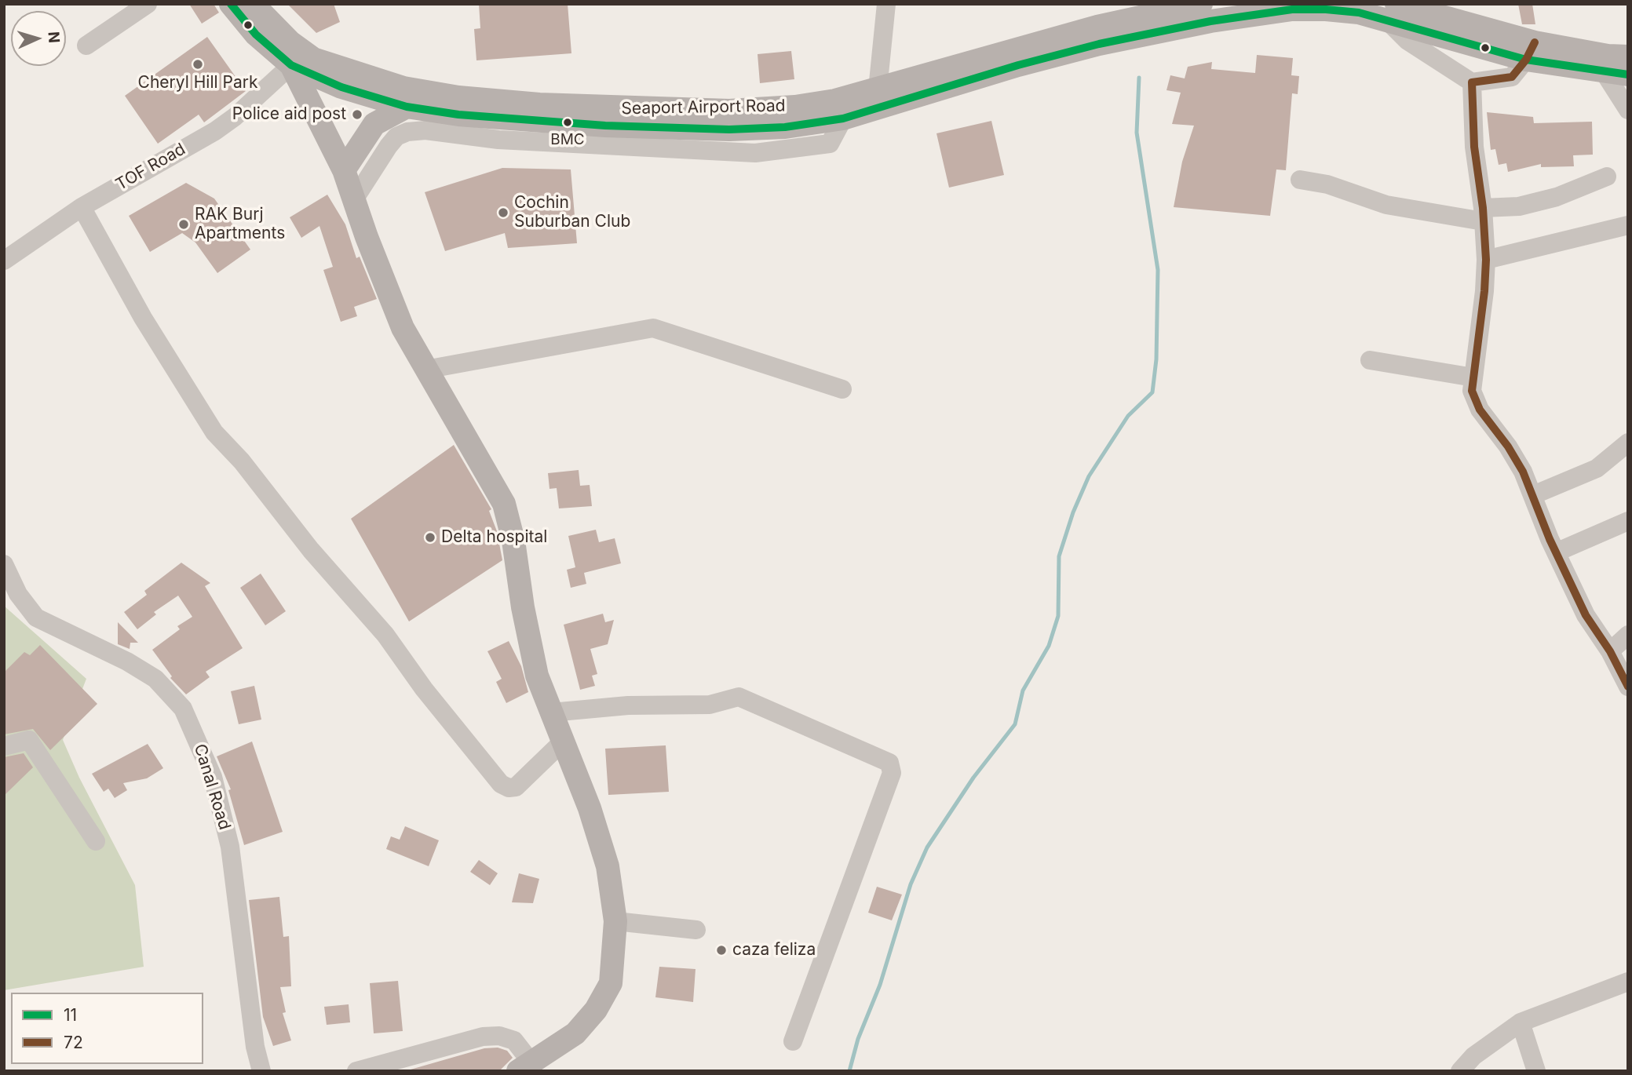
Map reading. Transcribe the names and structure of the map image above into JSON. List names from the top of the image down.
{
  "streets": {
    "main road": ["Seaport Airport Road"],
    "street": ["TOF Road", "Canal Road"]
  },
  "crossings": [
    ["Seaport Airport Road", "TOF Road"]
  ],
  "places": [
    "Cheryl Hill Park",
    "Police aid post",
    "BMC",
    "Cochin Suburban Club",
    "RAK Burj Apartments",
    "Delta hospital",
    "caza feliza"
  ],
  "lines": ["transit line 11", "transit line 72"],
  "legend": ["11", "72"],
  "north": "right"
}
